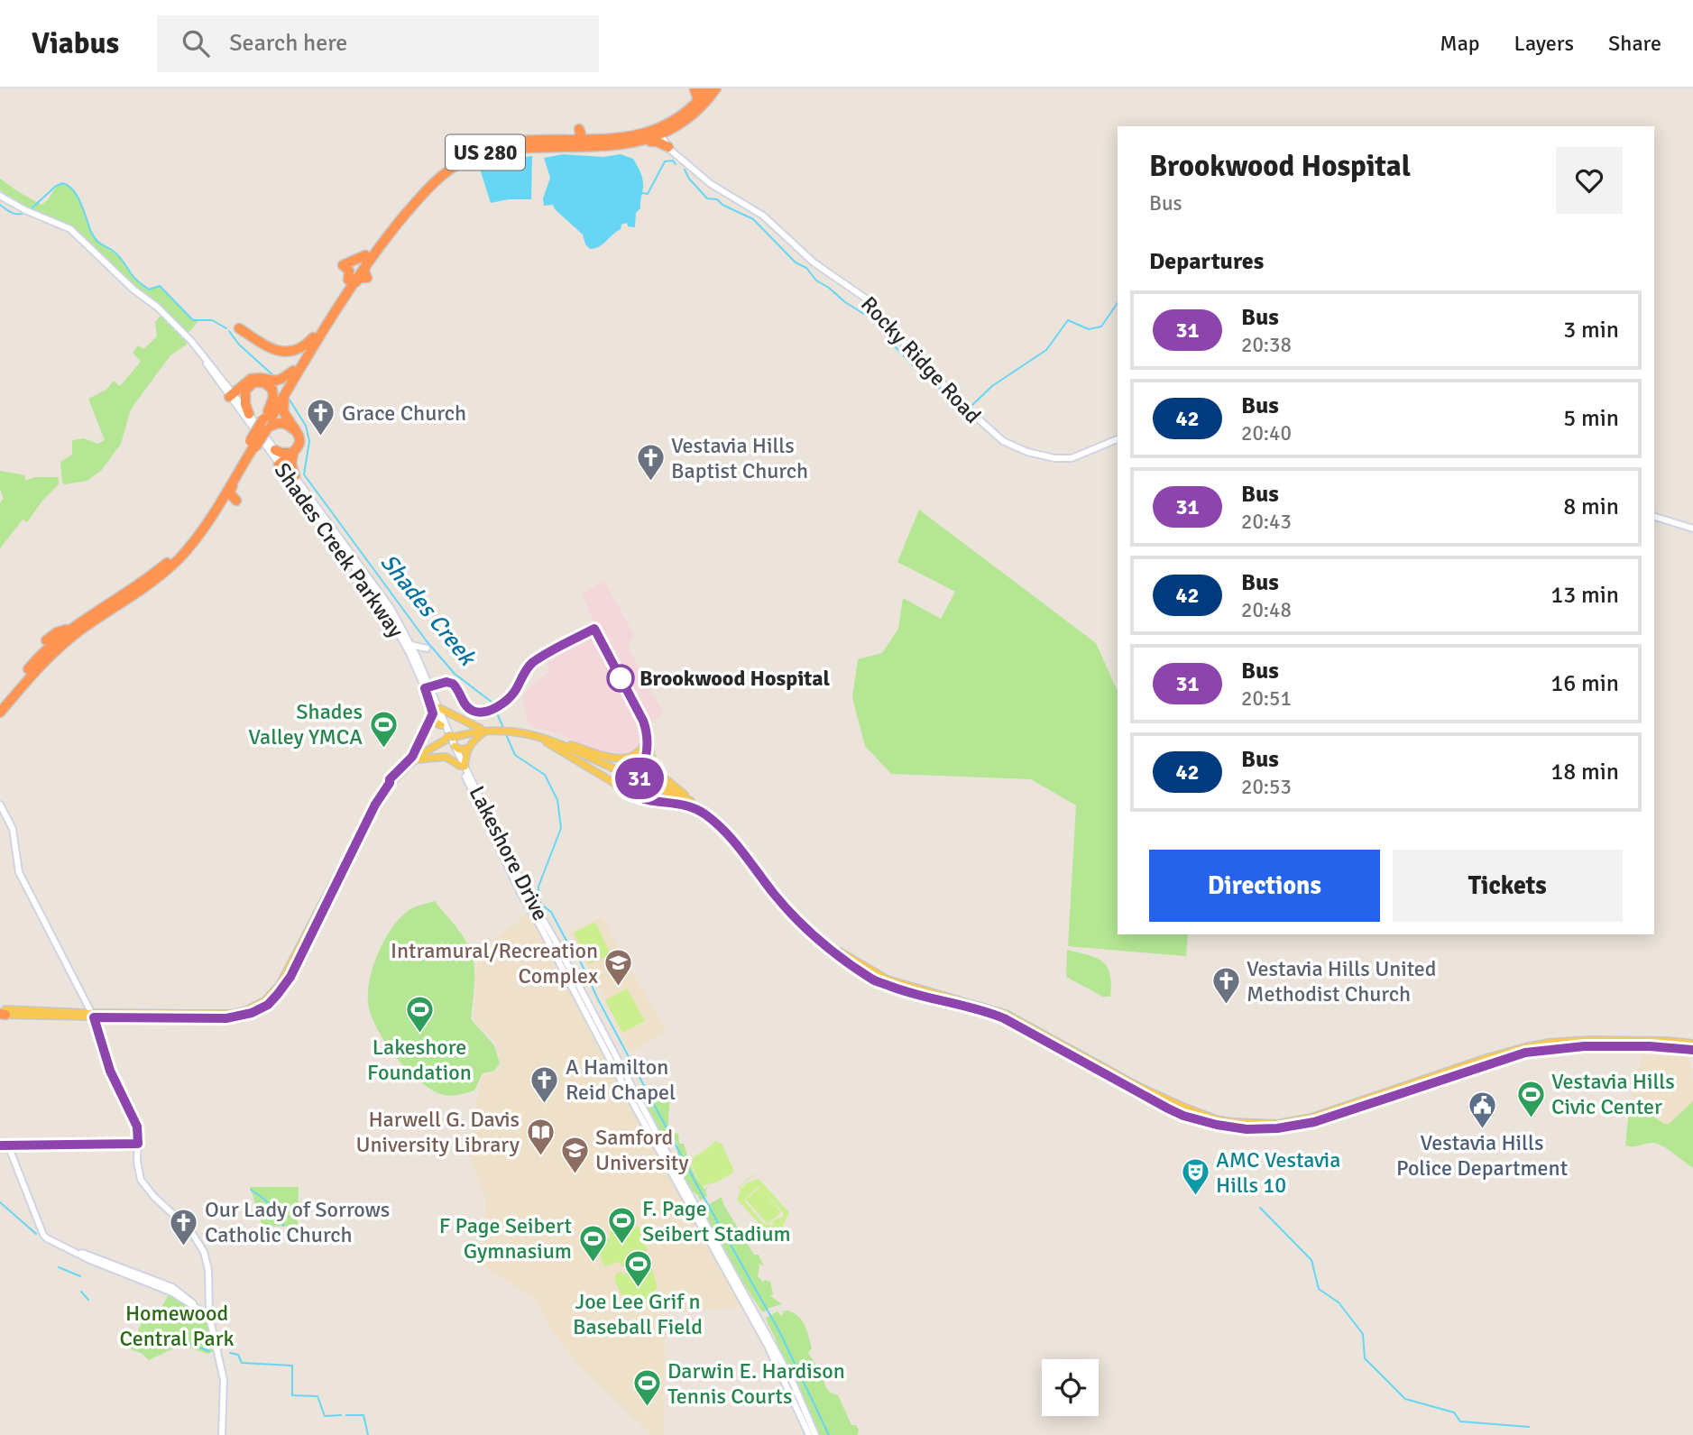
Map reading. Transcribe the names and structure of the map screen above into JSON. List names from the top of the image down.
{
  "streets": {
    "highway": ["US 280"],
    "main road": ["Rocky Ridge Road", "Shades Creek Parkway", "Lakeshore Drive"]
  },
  "crossings": [
    ["US 280", "Rocky Ridge Road"],
    ["Shades Creek Parkway", "Lakeshore Drive"]
  ],
  "water": ["Shades Creek"],
  "parks": ["Homewood Central Park"],
  "places": {
    "church": [
      "Grace Church",
      "Vestavia Hills Baptist Church",
      "Vestavia Hills United Methodist Church",
      "A Hamilton Reid Chapel",
      "Our Lady of Sorrows Catholic Church"
    ],
    "other": ["Brookwood Hospital"],
    "sports": [
      "Shades Valley YMCA",
      "Lakeshore Foundation",
      "Vestavia Hills Civic Center",
      "F. Page Seibert Stadium",
      "F Page Seibert Gymnasium",
      "Joe Lee Grif n Baseball Field",
      "Darwin E. Hardison Tennis Courts"
    ],
    "school or university": ["Intramural/Recreation Complex", "Samford University"],
    "public building": ["Vestavia Hills Police Department"],
    "library": ["Harwell G. Davis University Library"],
    "theatre": ["AMC Vestavia Hills 10"]
  },
  "lines": ["bus line 31"],
  "page": {
    "header": "Viabus",
    "search": "Search here",
    "nav": ["Map", "Layers", "Share"],
    "on_map": "31",
    "heading": [
      ["Brookwood Hospital", "Bus"],
      "Departures"
    ],
    "list": [
      {
        "mark": "31",
        "name": "Bus",
        "note": "20:38",
        "value": "3 min"
      },
      {
        "mark": "42",
        "name": "Bus",
        "note": "20:40",
        "value": "5 min"
      },
      {
        "mark": "31",
        "name": "Bus",
        "note": "20:43",
        "value": "8 min"
      },
      {
        "mark": "42",
        "name": "Bus",
        "note": "20:48",
        "value": "13 min"
      },
      {
        "mark": "31",
        "name": "Bus",
        "note": "20:51",
        "value": "16 min"
      },
      {
        "mark": "42",
        "name": "Bus",
        "note": "20:53",
        "value": "18 min"
      }
    ],
    "buttons": ["Directions", "Tickets"]
  }
}
